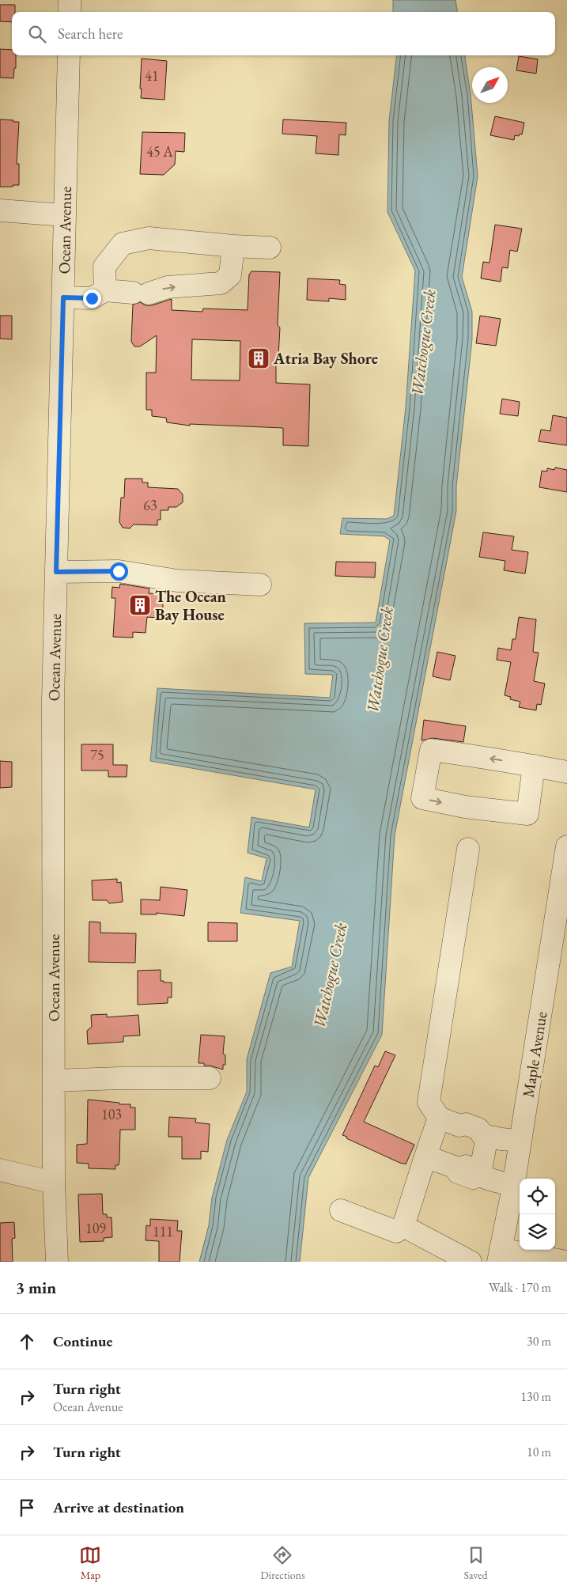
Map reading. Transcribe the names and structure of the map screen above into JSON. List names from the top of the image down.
{
  "streets": {
    "street": ["Ocean Avenue", "Maple Avenue"]
  },
  "water": ["Watchogue Creek"],
  "places": {
    "building": ["Atria Bay Shore", "The Ocean Bay House"]
  },
  "house_numbers": [
    "41",
    "45 A",
    "63",
    "75",
    "103",
    "109",
    "111"
  ],
  "north": "top right",
  "page": {
    "search": "Search here",
    "heading": ["3 min", "Walk · 170 m"],
    "list": [
      ["Continue", "30 m"],
      ["Turn right", "Ocean Avenue", "130 m"],
      ["Turn right", "10 m"],
      "Arrive at destination"
    ],
    "nav": ["Map", "Directions", "Saved"]
  }
}
